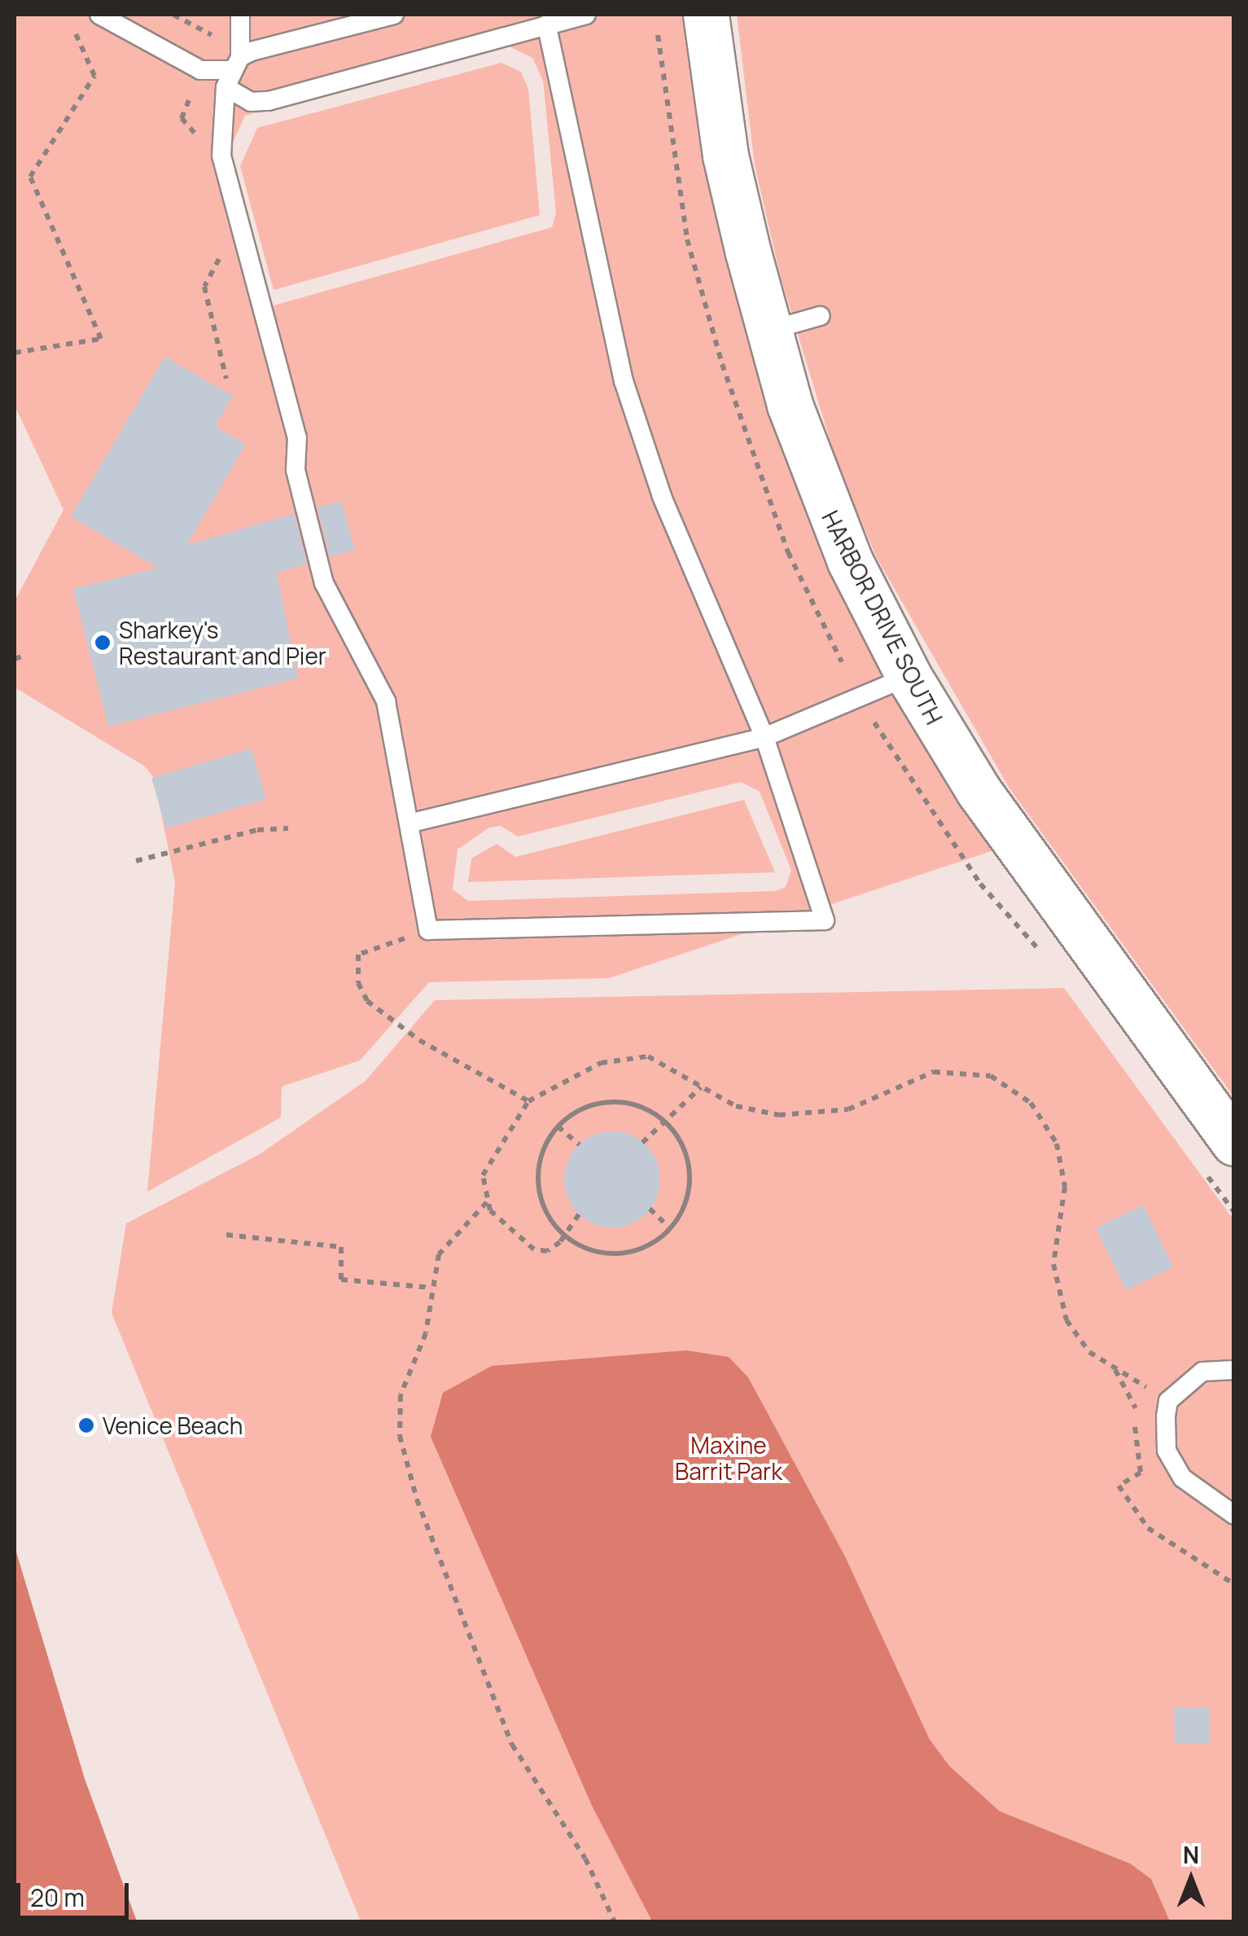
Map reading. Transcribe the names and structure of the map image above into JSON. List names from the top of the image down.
{
  "streets": {
    "street": ["HARBOR DRIVE SOUTH"]
  },
  "parks": ["Maxine Barrit Park"],
  "places": ["Sharkey's Restaurant and Pier", "Venice Beach"],
  "scale_bar": "20 m",
  "north": "top"
}
